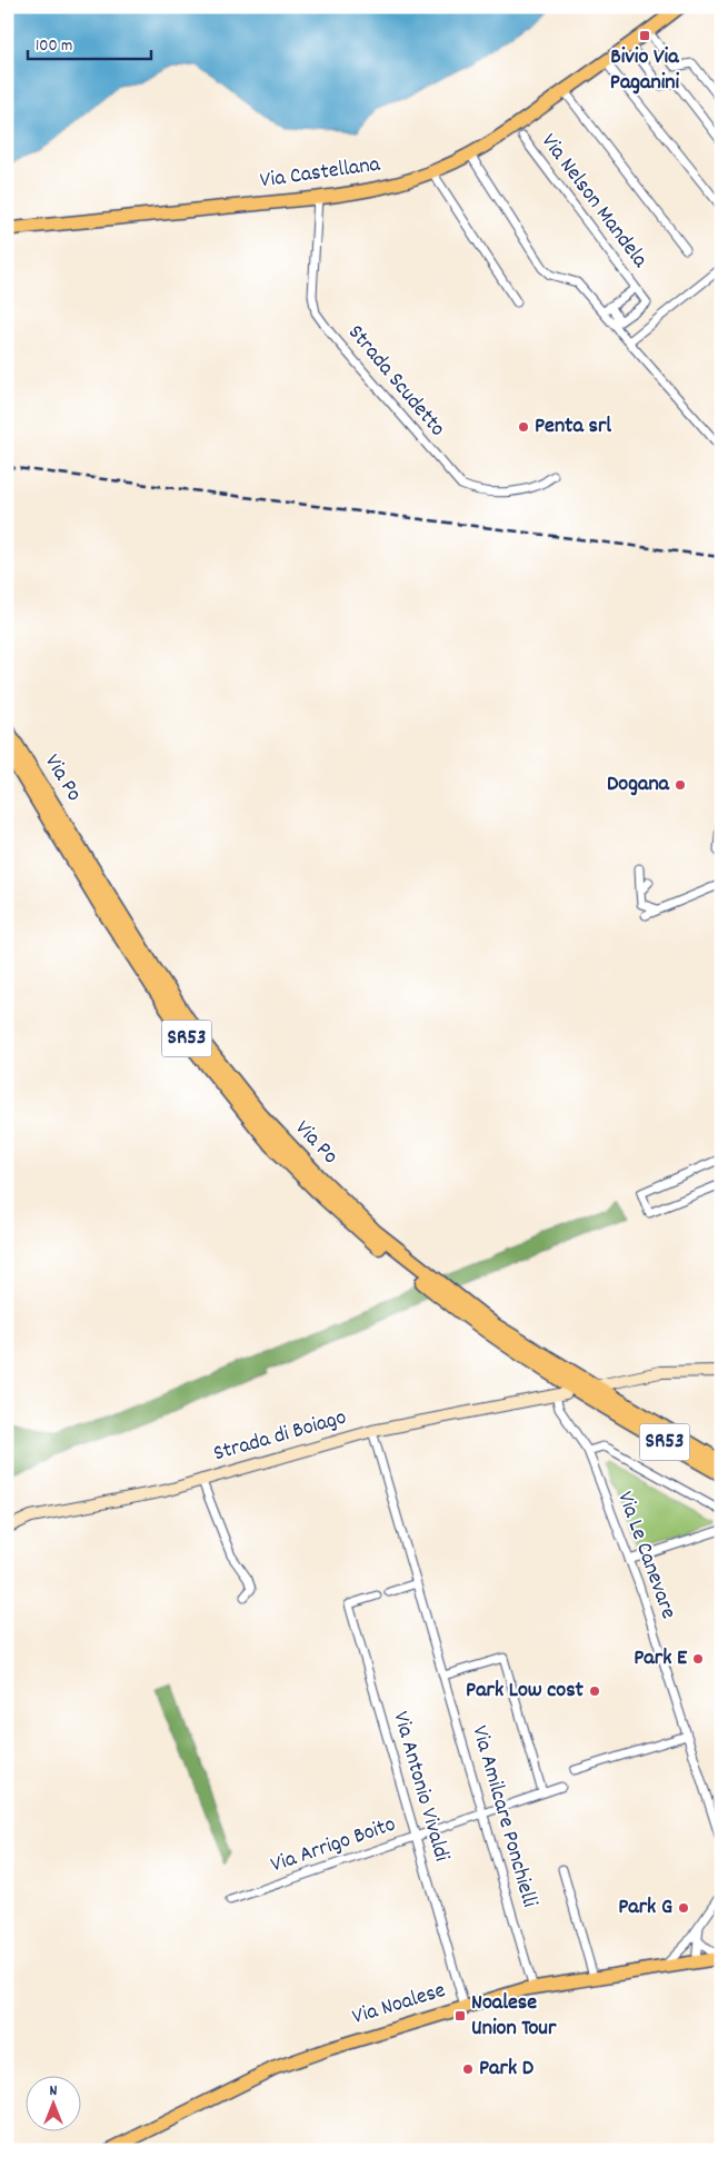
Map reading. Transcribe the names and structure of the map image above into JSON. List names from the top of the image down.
{
  "streets": {
    "highway": ["Via Po", "SR53"],
    "main road": ["Via Castellana", "Via Noalese"],
    "street": [
      "Via Nelson Mandela",
      "Strada Scudetto",
      "Strada di Boiago",
      "Via Le Canevare",
      "Via Antonio Vivaldi",
      "Via Amilcare Ponchielli",
      "Via Arrigo Boito"
    ]
  },
  "crossings": [
    ["Via Castellana", "Via Nelson Mandela"],
    ["Via Castellana", "Strada Scudetto"],
    ["Strada di Boiago", "Via Le Canevare"],
    ["Strada di Boiago", "Via Amilcare Ponchielli"],
    ["Via Antonio Vivaldi", "Via Arrigo Boito"],
    ["Via Antonio Vivaldi", "Via Noalese"],
    ["Via Amilcare Ponchielli", "Via Arrigo Boito"],
    ["Via Amilcare Ponchielli", "Via Noalese"]
  ],
  "places": {
    "transit": ["Bivio Via Paganini", "Noalese Union Tour"],
    "other": [
      "Penta srl",
      "Dogana",
      "Park E",
      "Park Low cost",
      "Park G",
      "Park D"
    ]
  },
  "scale_bar": "100 m",
  "north": "top"
}
